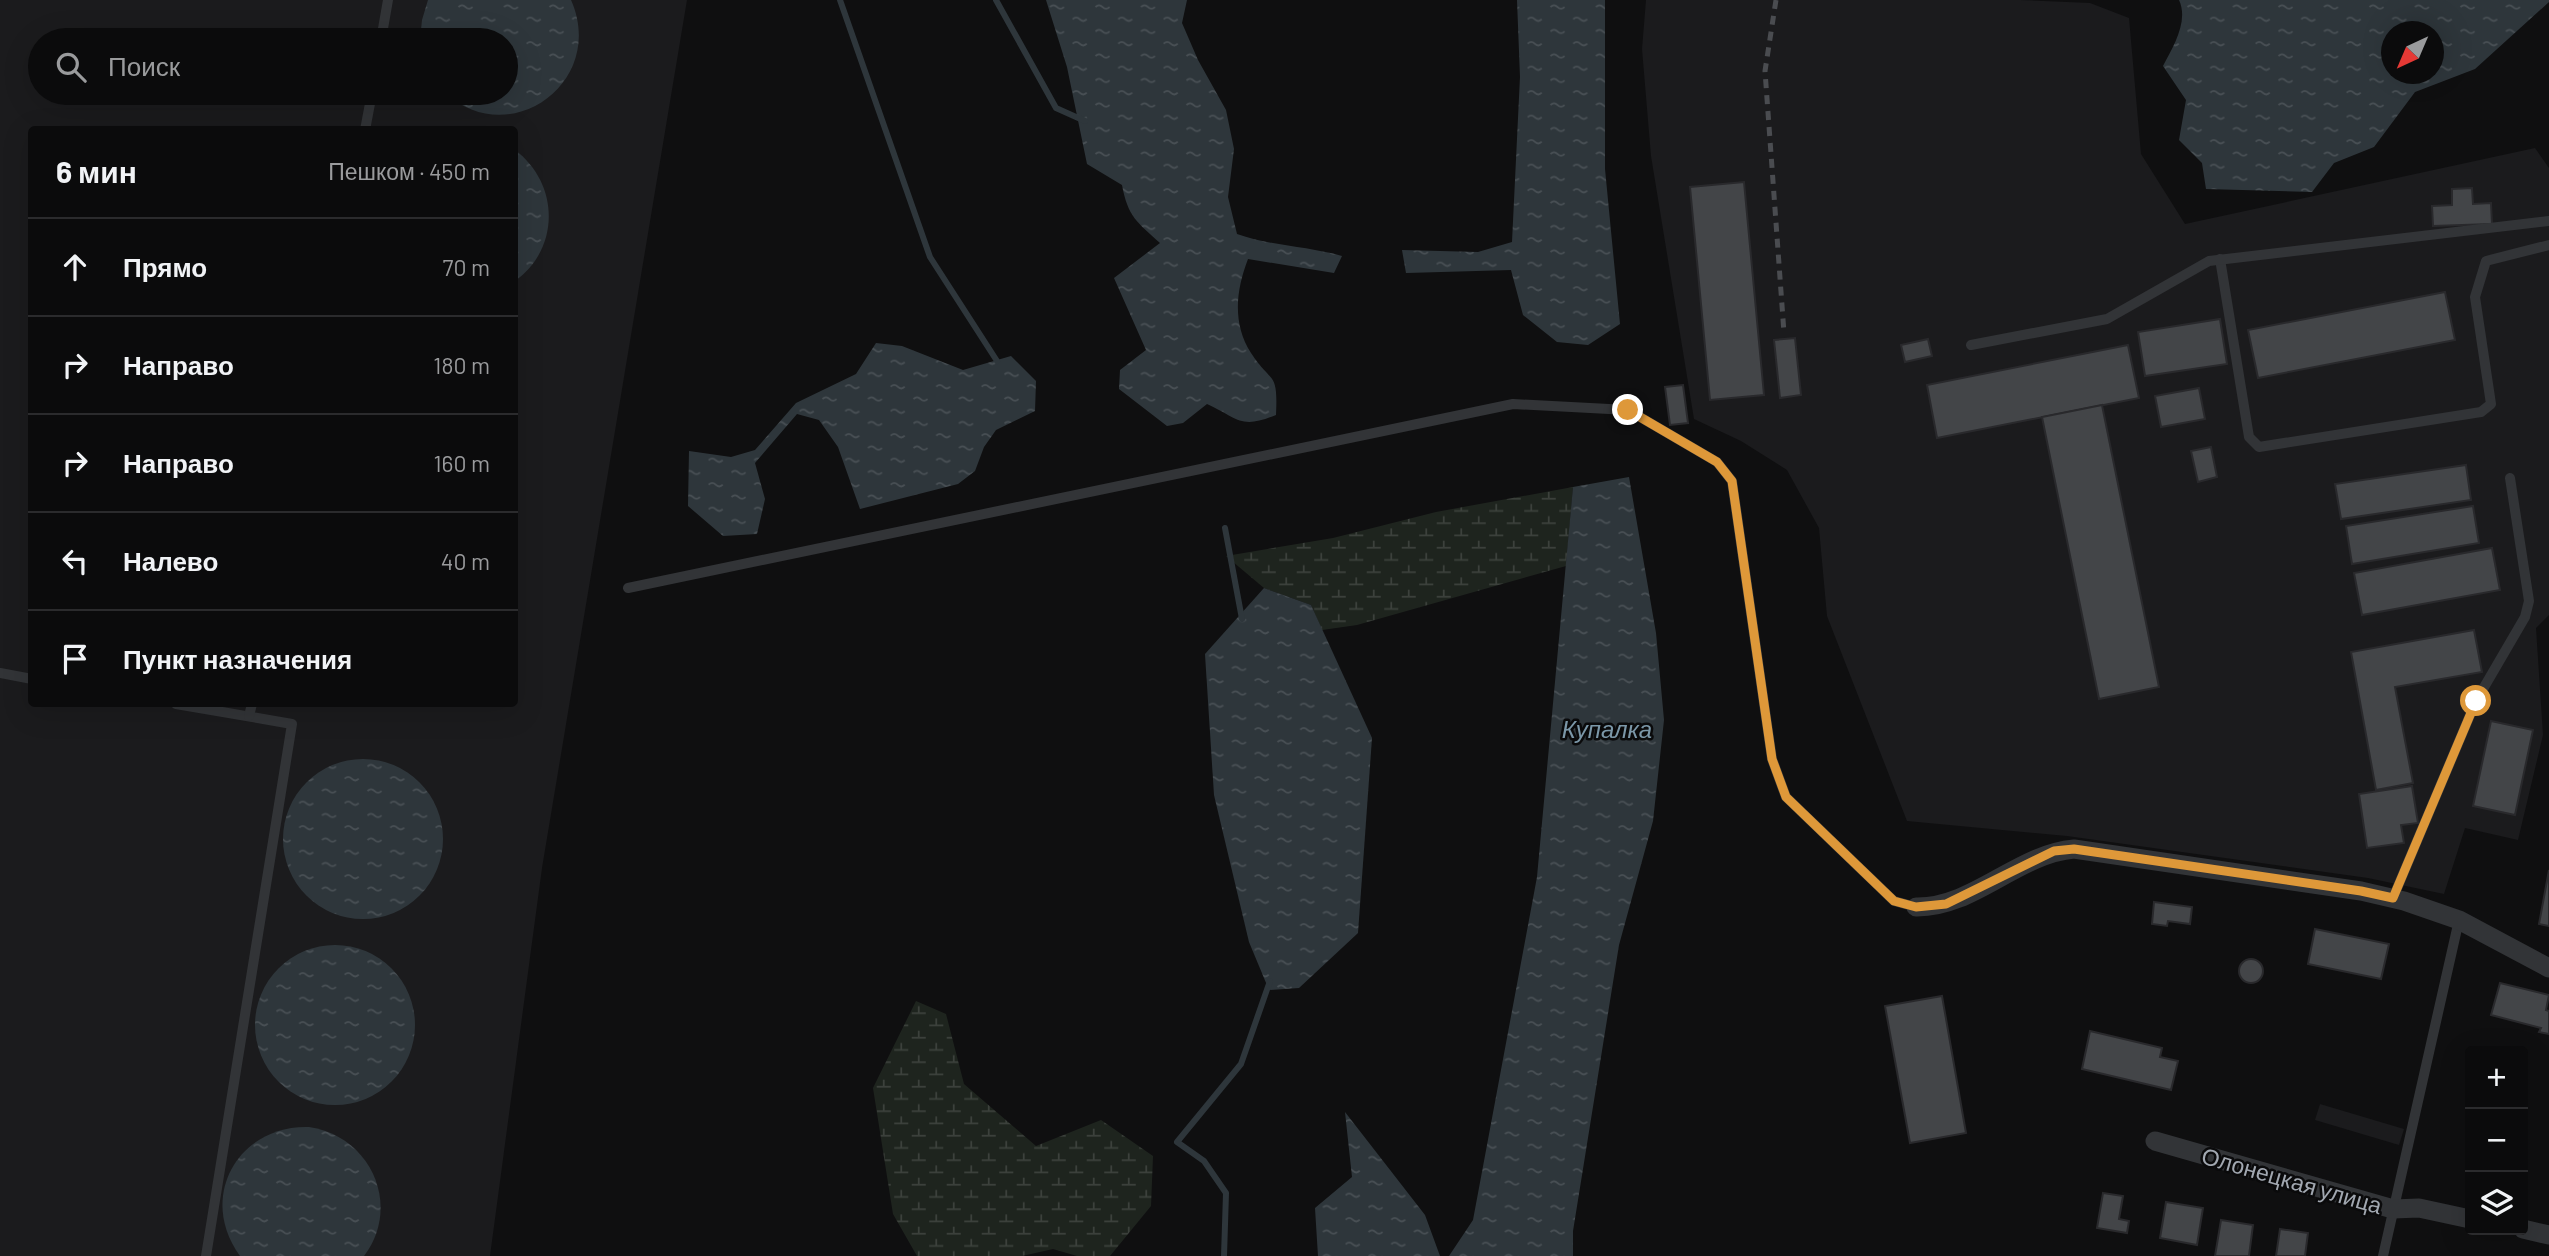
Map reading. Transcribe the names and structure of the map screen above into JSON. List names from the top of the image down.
{
  "streets": {
    "street": ["Олонецкая улица"]
  },
  "water": ["Купалка"],
  "north": "bottom left",
  "page": {
    "search": "Поиск",
    "heading": ["6 мин", "Пешком · 450 m"],
    "list": [
      ["Прямо", "70 m"],
      ["Направо", "180 m"],
      ["Направо", "160 m"],
      ["Налево", "40 m"],
      "Пункт назначения"
    ],
    "map_buttons": ["+", "−"]
  }
}
